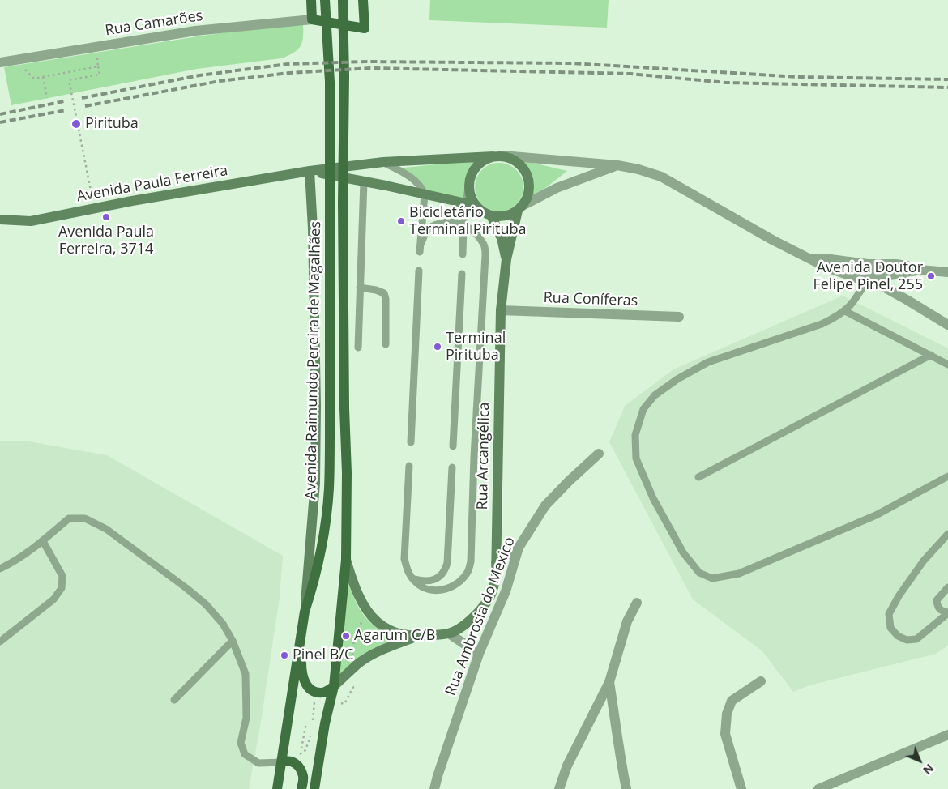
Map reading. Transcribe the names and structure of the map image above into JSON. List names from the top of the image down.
{
  "streets": {
    "main road": ["Avenida Paula Ferreira", "Avenida Raimundo Pereira de Magalhães", "Rua Arcangélica"],
    "street": ["Rua Camarões", "Rua Coníferas", "Rua Ambrosia do Mexico"]
  },
  "crossings": [
    ["Avenida Paula Ferreira", "Rua Arcangélica"],
    ["Rua Coníferas", "Rua Arcangélica"]
  ],
  "places": [
    "Pirituba",
    "Avenida Paula Ferreira, 3714",
    "Bicicletário Terminal Pirituba",
    "Avenida Doutor Felipe Pinel, 255",
    "Terminal Pirituba",
    "Agarum C/B",
    "Pinel B/C"
  ],
  "north": "bottom right"
}
